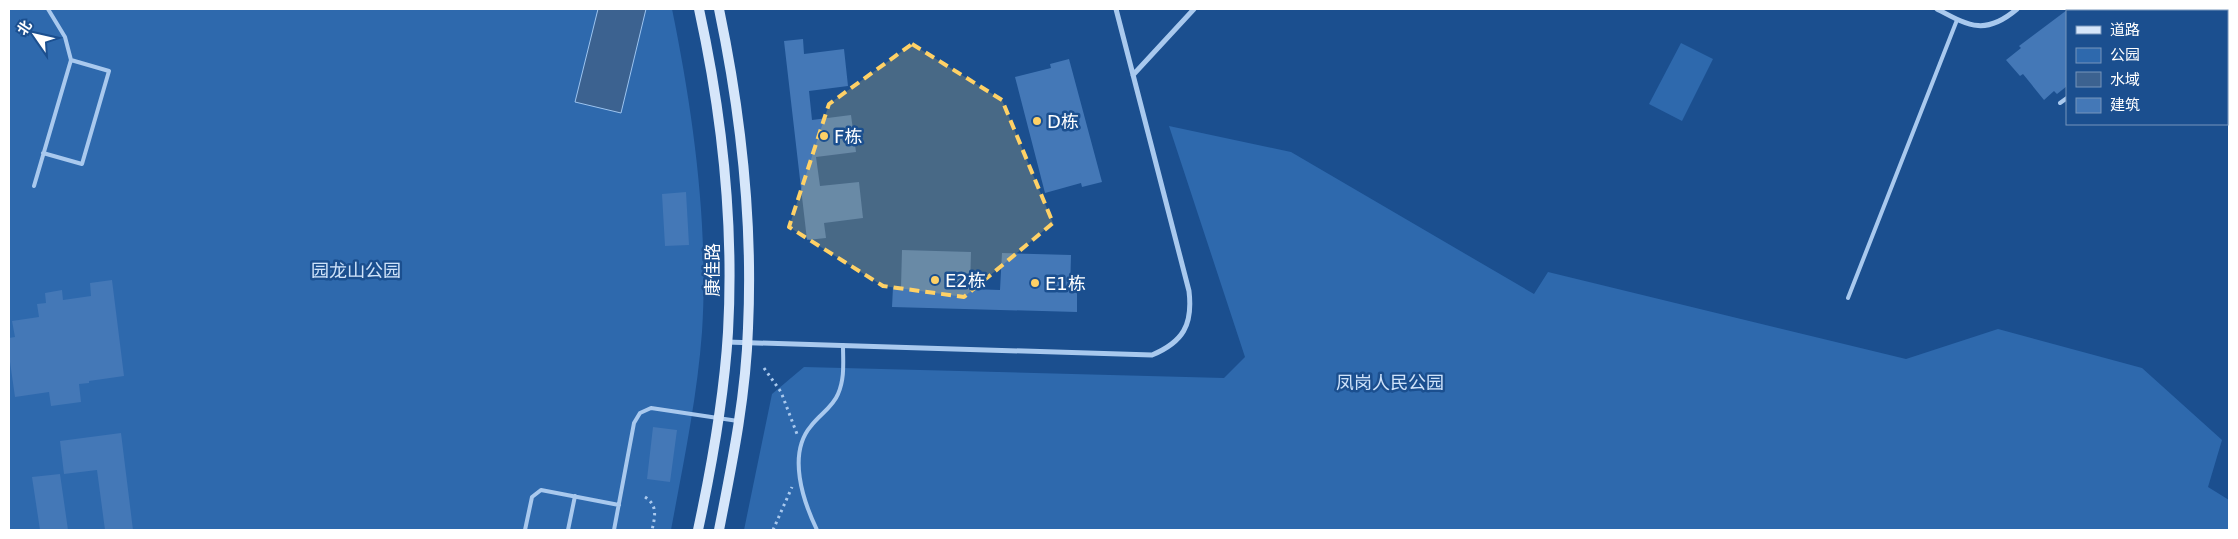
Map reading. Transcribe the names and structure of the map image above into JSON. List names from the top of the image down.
{
  "streets": {
    "street": ["康佳路"]
  },
  "parks": ["园龙山公园", "凤岗人民公园"],
  "places": [
    "D栋",
    "F栋",
    "E2栋",
    "E1栋"
  ],
  "legend": [
    "道路",
    "公园",
    "水域",
    "建筑"
  ],
  "north": "top left"
}
